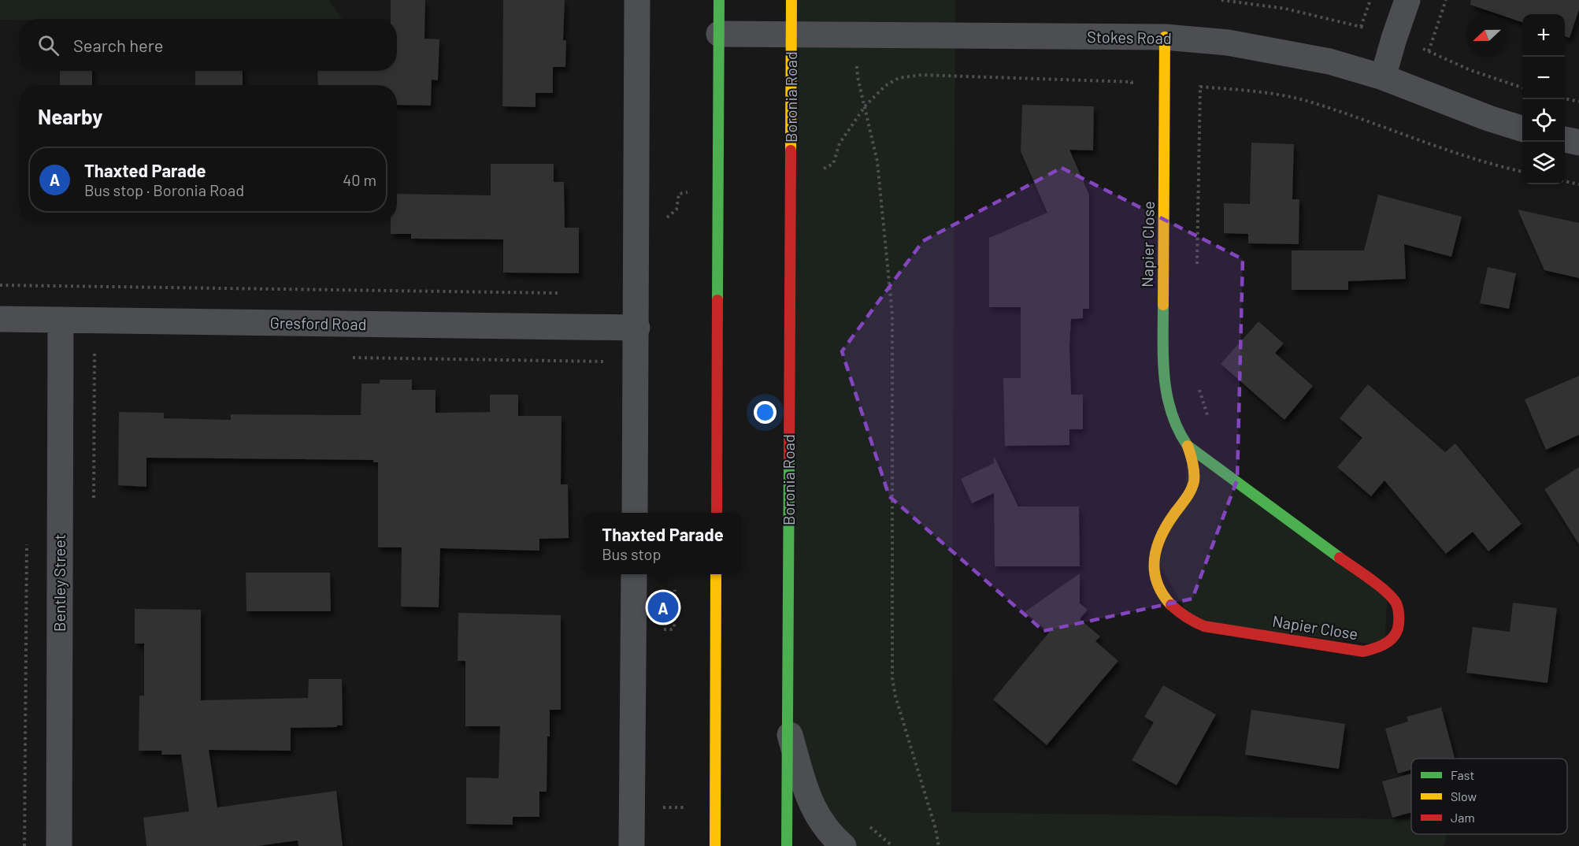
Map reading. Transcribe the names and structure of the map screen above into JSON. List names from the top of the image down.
{
  "streets": {
    "main road": ["Boronia Road", "Napier Close"],
    "street": ["Stokes Road", "Gresford Road", "Bentley Street"]
  },
  "crossings": [
    ["Stokes Road", "Boronia Road"],
    ["Stokes Road", "Napier Close"],
    ["Gresford Road", "Bentley Street"]
  ],
  "legend": ["Fast", "Slow", "Jam"],
  "north": "left",
  "page": {
    "map_buttons": ["+", "−"],
    "search": "Search here",
    "heading": "Nearby",
    "list": [
      {
        "mark": "A",
        "name": "Thaxted Parade",
        "note": "Bus stop · Boronia Road",
        "value": "40 m"
      }
    ],
    "popup": ["Thaxted Parade", "Bus stop"],
    "pins": "A"
  }
}
